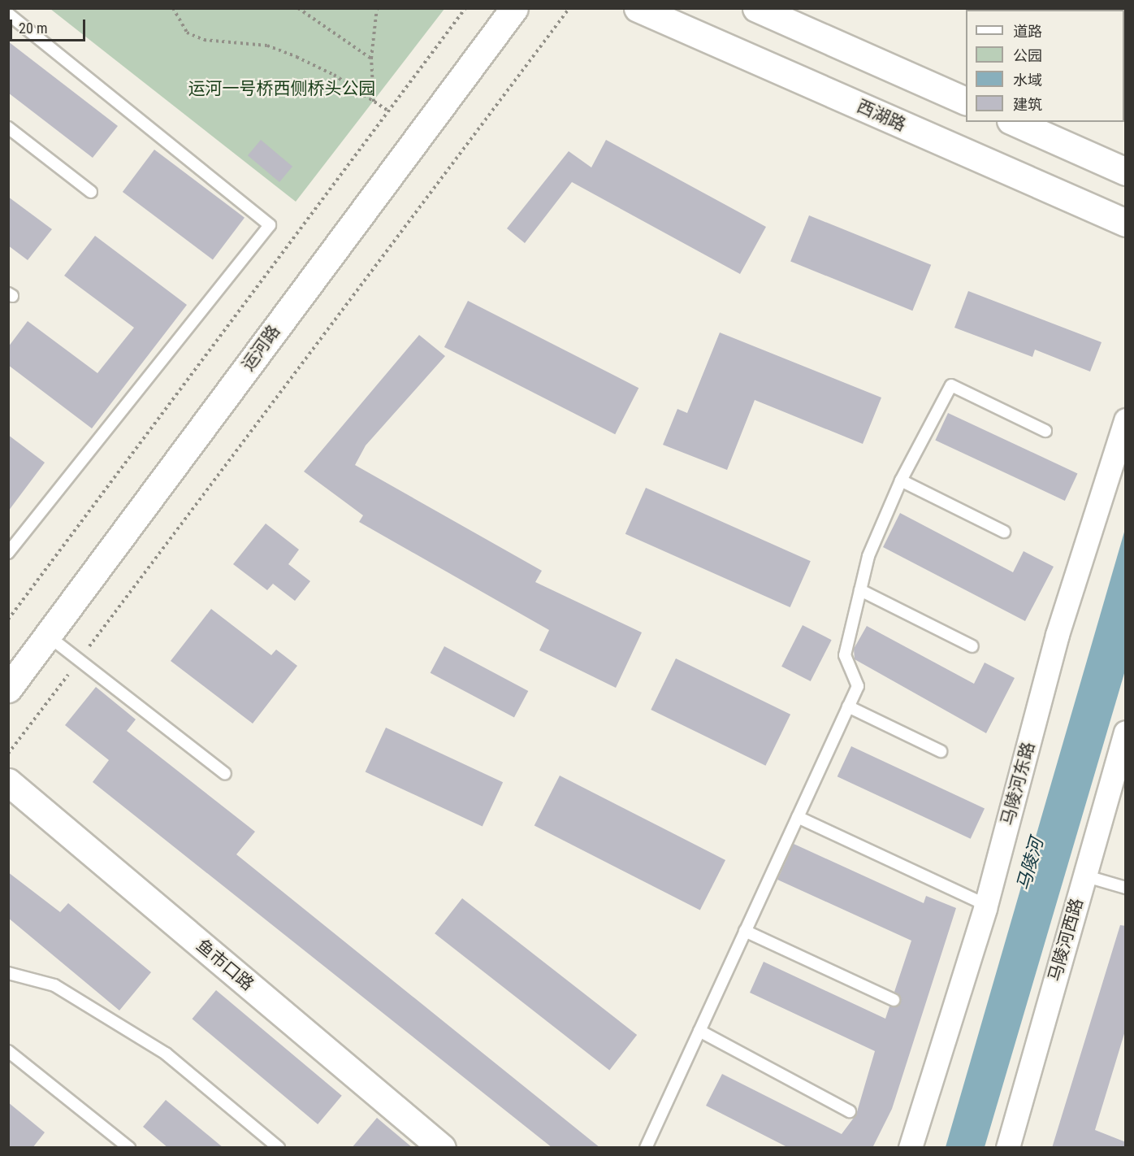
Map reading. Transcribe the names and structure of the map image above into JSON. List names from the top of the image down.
{
  "streets": {
    "street": [
      "西湖路",
      "运河路",
      "马陵河东路",
      "马陵河西路",
      "鱼市口路"
    ]
  },
  "water": ["马陵河"],
  "parks": ["运河一号桥西侧桥头公园"],
  "legend": [
    "道路",
    "公园",
    "水域",
    "建筑"
  ],
  "scale_bar": "20 m"
}
